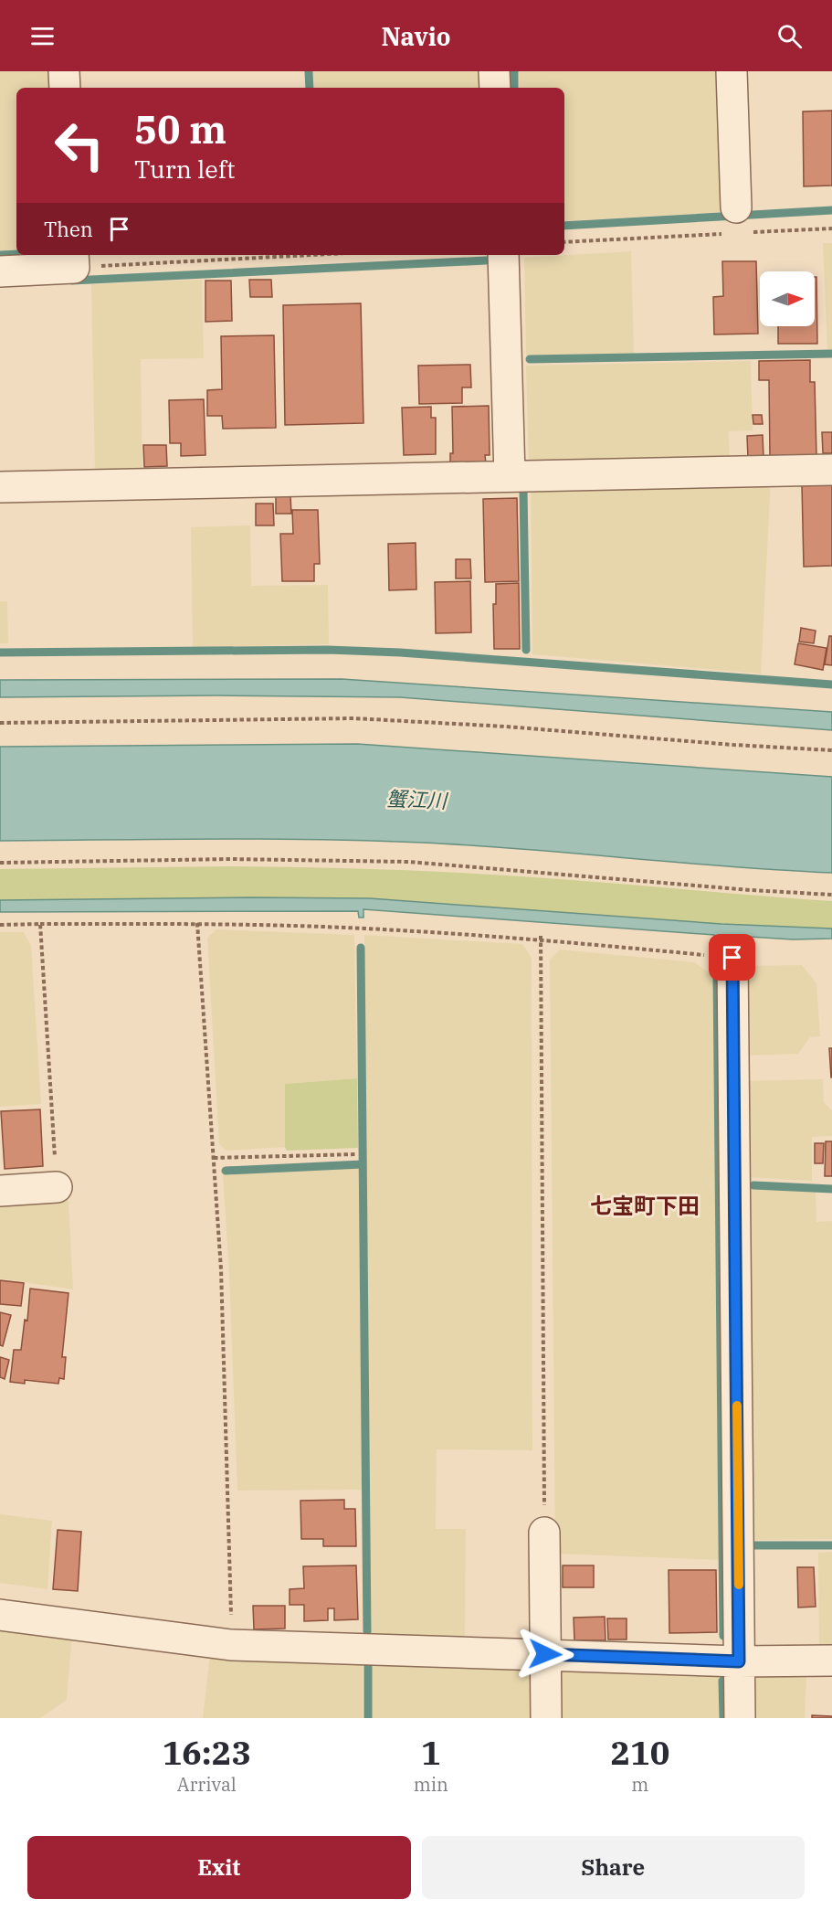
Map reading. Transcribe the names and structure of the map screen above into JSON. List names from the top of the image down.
{
  "districts": ["七宝町下田"],
  "water": ["蟹江川"],
  "north": "right",
  "page": {
    "header": "Navio",
    "turn": ["50 m", "Turn left"],
    "then": "Then",
    "eta": [
      "16:23",
      "Arrival",
      "1",
      "min",
      "210",
      "m"
    ],
    "buttons": ["Exit", "Share"]
  }
}
